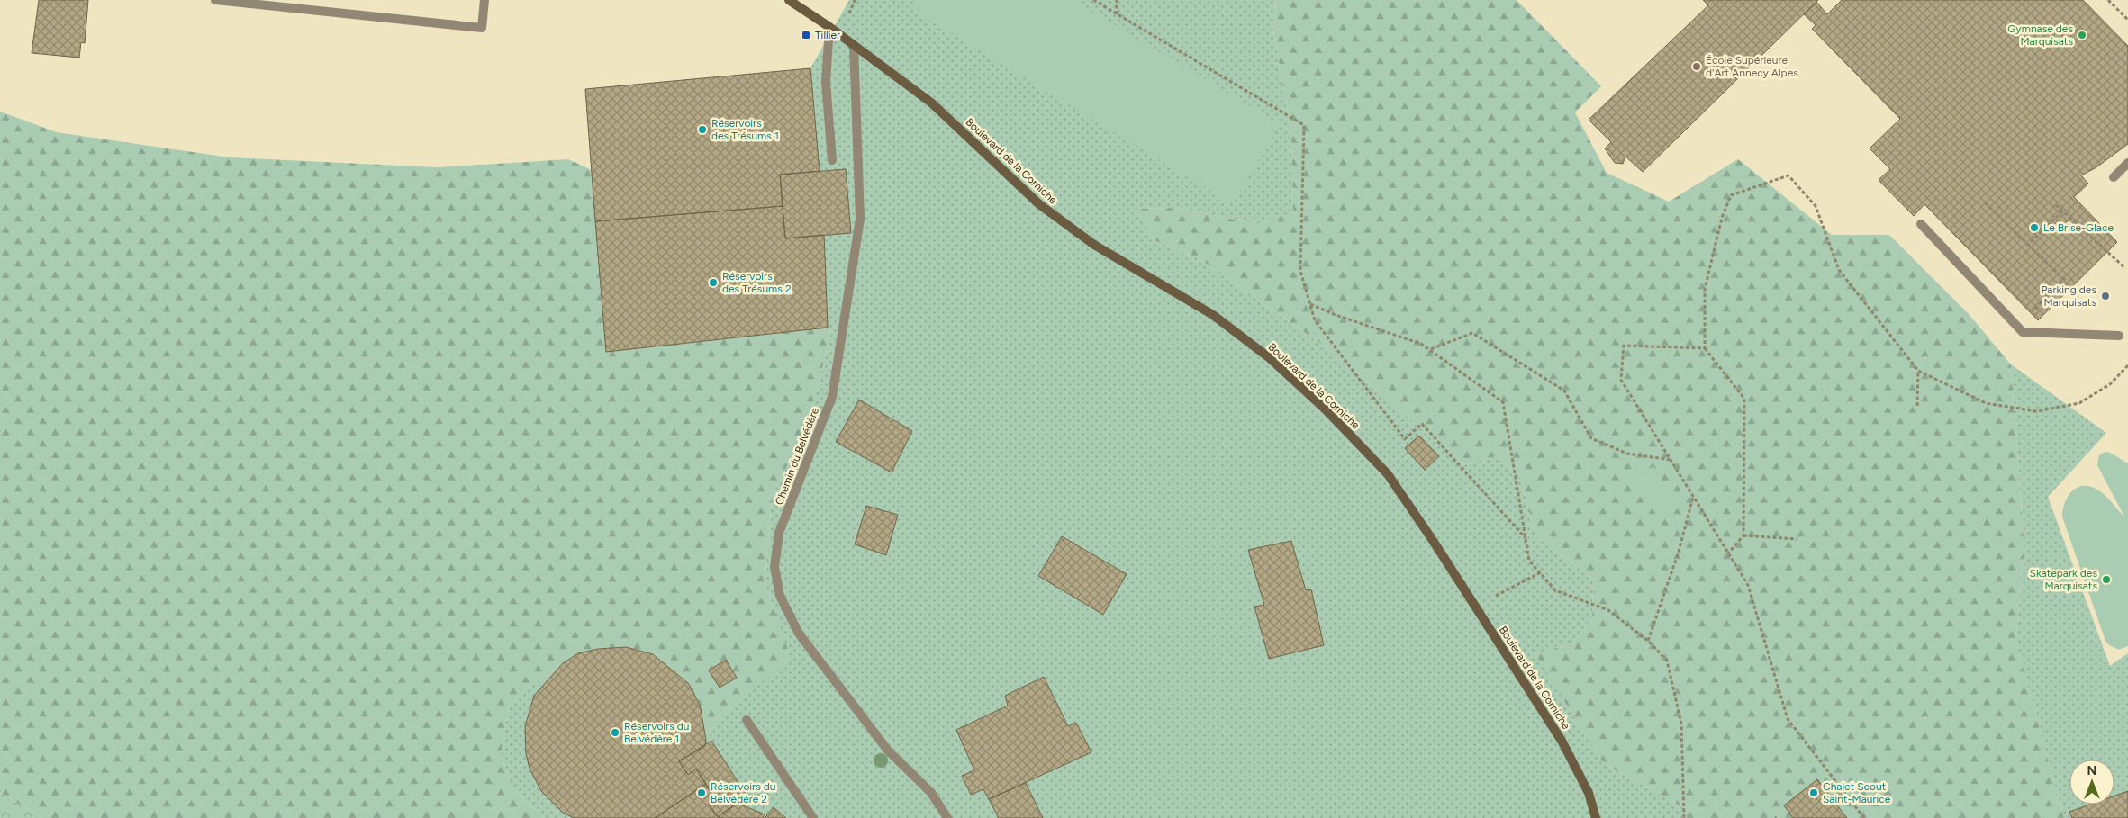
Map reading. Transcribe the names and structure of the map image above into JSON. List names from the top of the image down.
{
  "streets": {
    "main road": ["Boulevard de la Corniche"],
    "street": ["Chemin du Belvédère"]
  },
  "crossings": [
    ["Boulevard de la Corniche", "Chemin du Belvédère"]
  ],
  "places": {
    "transit": ["Tillier"],
    "other": [
      "Gymnase des Marquisats",
      "École Supérieure d'Art Annecy Alpes",
      "Réservoirs des Trésums 1",
      "Le Brise-Glace",
      "Réservoirs des Trésums 2",
      "Parking des Marquisats",
      "Skatepark des Marquisats",
      "Réservoirs du Belvédère 1",
      "Réservoirs du Belvédère 2",
      "Chalet Scout Saint-Maurice"
    ]
  },
  "north": "top"
}
